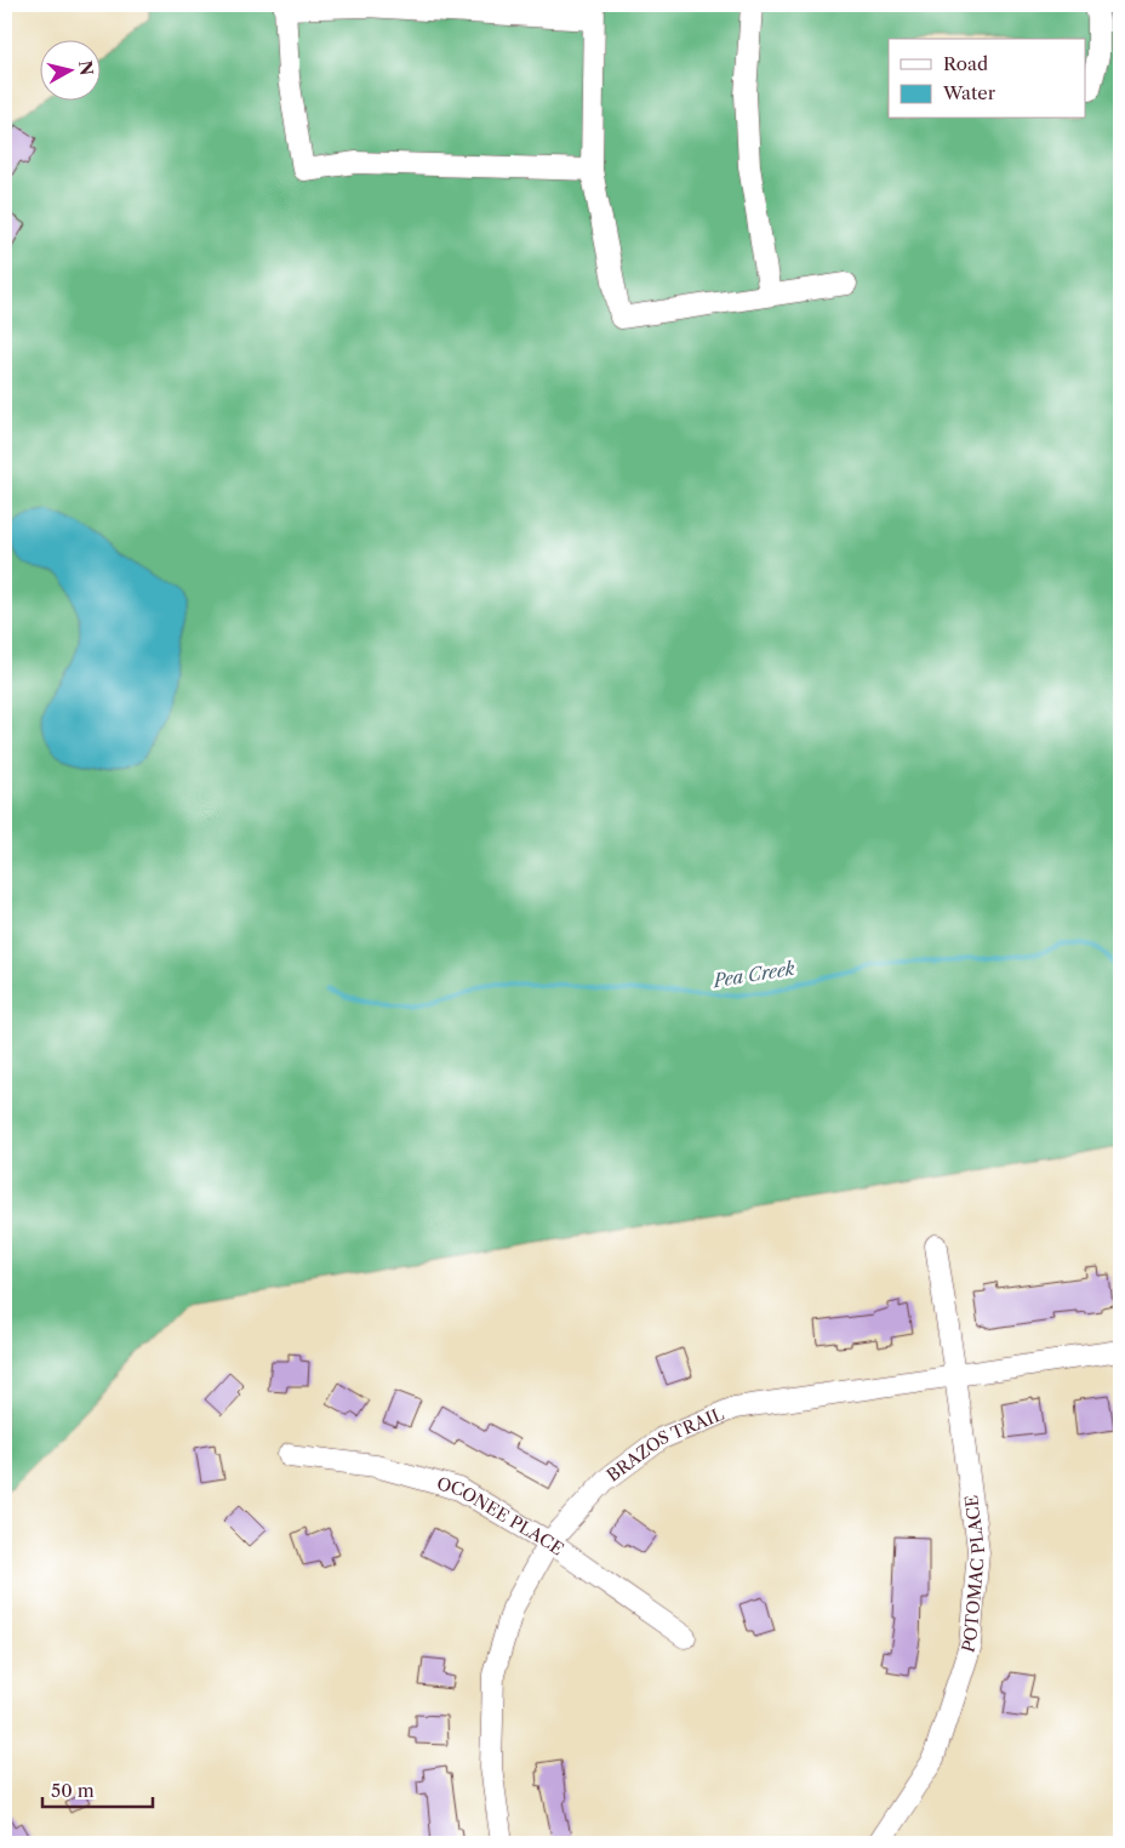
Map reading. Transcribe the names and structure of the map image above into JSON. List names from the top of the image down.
{
  "streets": {
    "street": ["BRAZOS TRAIL", "OCONEE PLACE", "POTOMAC PLACE"]
  },
  "crossings": [
    ["BRAZOS TRAIL", "OCONEE PLACE"],
    ["BRAZOS TRAIL", "POTOMAC PLACE"]
  ],
  "water": ["Pea Creek"],
  "legend": ["Road", "Water"],
  "scale_bar": "50 m",
  "north": "right"
}
